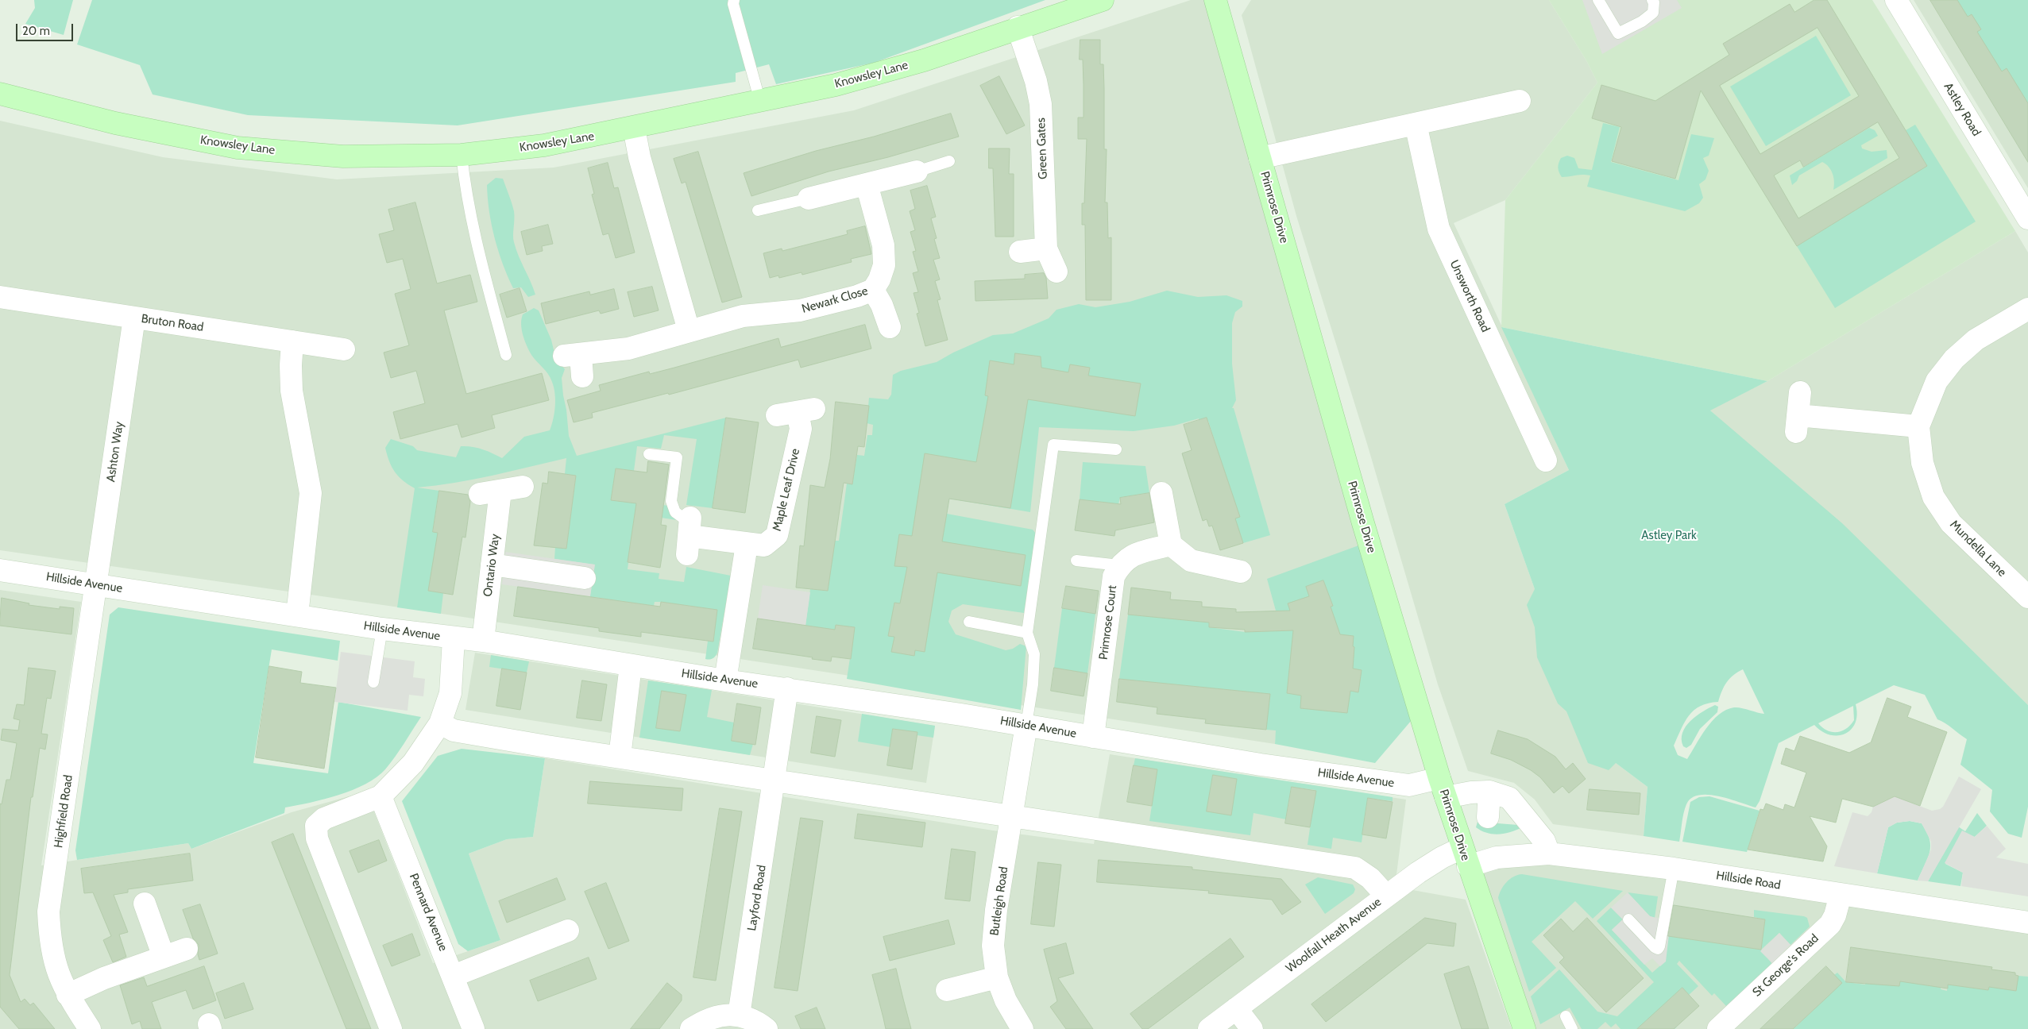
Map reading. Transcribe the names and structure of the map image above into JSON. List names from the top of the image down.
{
  "streets": {
    "main road": ["Knowsley Lane", "Primrose Drive"],
    "street": [
      "Astley Road",
      "Green Gates",
      "Unsworth Road",
      "Newark Close",
      "Bruton Road",
      "Ashton Way",
      "Maple Leaf Drive",
      "Mundella Lane",
      "Ontario Way",
      "Hillside Avenue",
      "Primrose Court",
      "Highfield Road",
      "Hillside Road",
      "Layford Road",
      "Butleigh Road",
      "Pennard Avenue",
      "Woolfall Heath Avenue",
      "St George's Road"
    ]
  },
  "crossings": [
    ["Knowsley Lane", "Green Gates"],
    ["Primrose Drive", "Hillside Avenue"],
    ["Primrose Drive", "Hillside Road"],
    ["Primrose Drive", "Woolfall Heath Avenue"],
    ["Bruton Road", "Ashton Way"],
    ["Ashton Way", "Hillside Avenue"],
    ["Ashton Way", "Highfield Road"],
    ["Ontario Way", "Hillside Avenue"],
    ["Hillside Avenue", "Primrose Court"],
    ["Hillside Avenue", "Highfield Road"],
    ["Hillside Avenue", "Hillside Road"],
    ["Hillside Avenue", "Layford Road"],
    ["Hillside Avenue", "Butleigh Road"],
    ["Hillside Road", "Woolfall Heath Avenue"],
    ["Hillside Road", "St George's Road"]
  ],
  "parks": ["Astley Park"],
  "scale_bar": "20 m"
}
